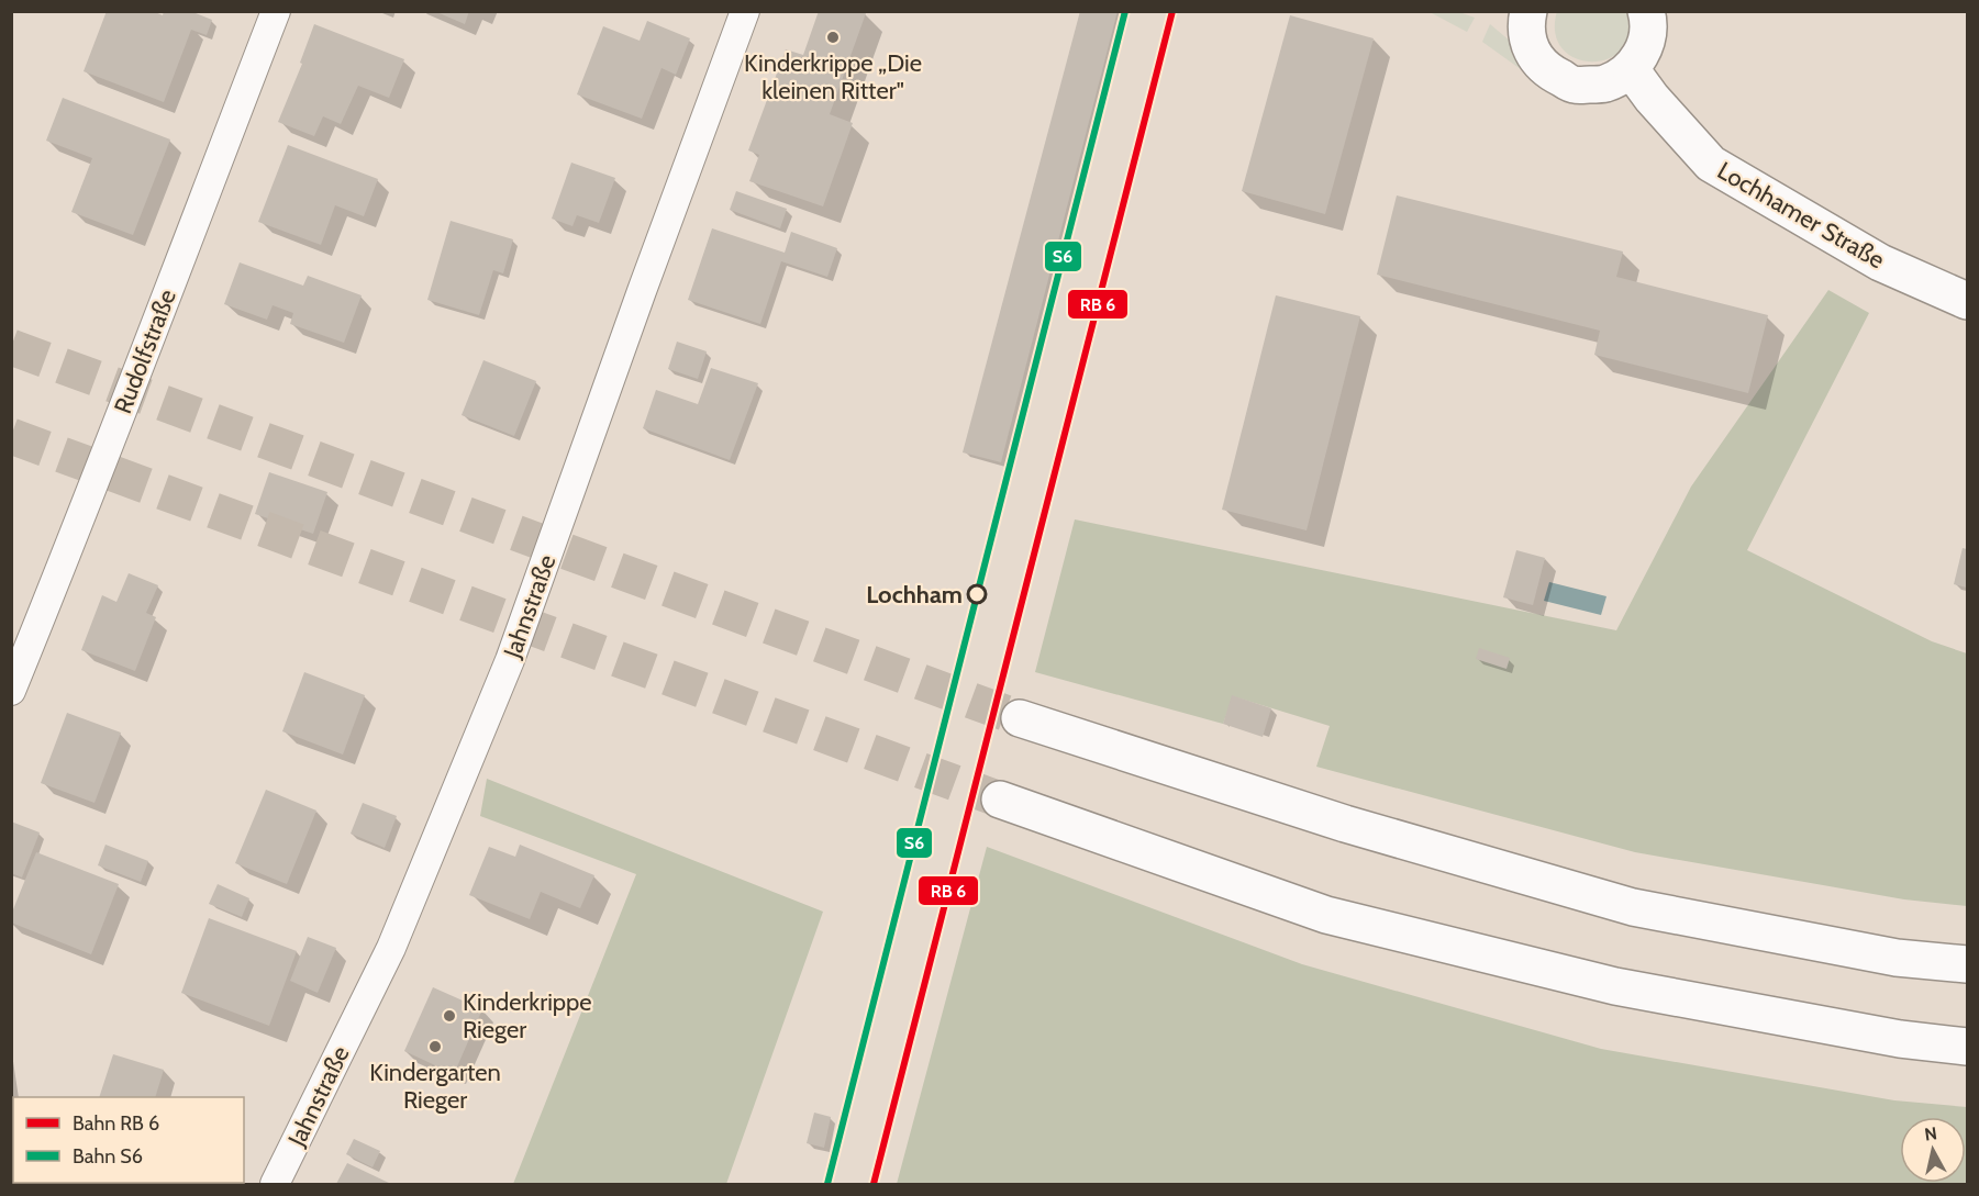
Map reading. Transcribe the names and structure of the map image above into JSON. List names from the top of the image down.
{
  "streets": {
    "main road": ["Lochhamer Straße"],
    "street": ["Rudolfstraße", "Jahnstraße"]
  },
  "places": [
    "Kinderkrippe „Die kleinen Ritter\"",
    "Lochham",
    "Kinderkrippe Rieger",
    "Kindergarten Rieger"
  ],
  "lines": ["rail line S6"],
  "legend": ["Bahn RB 6", "Bahn S6"],
  "north": "top"
}
